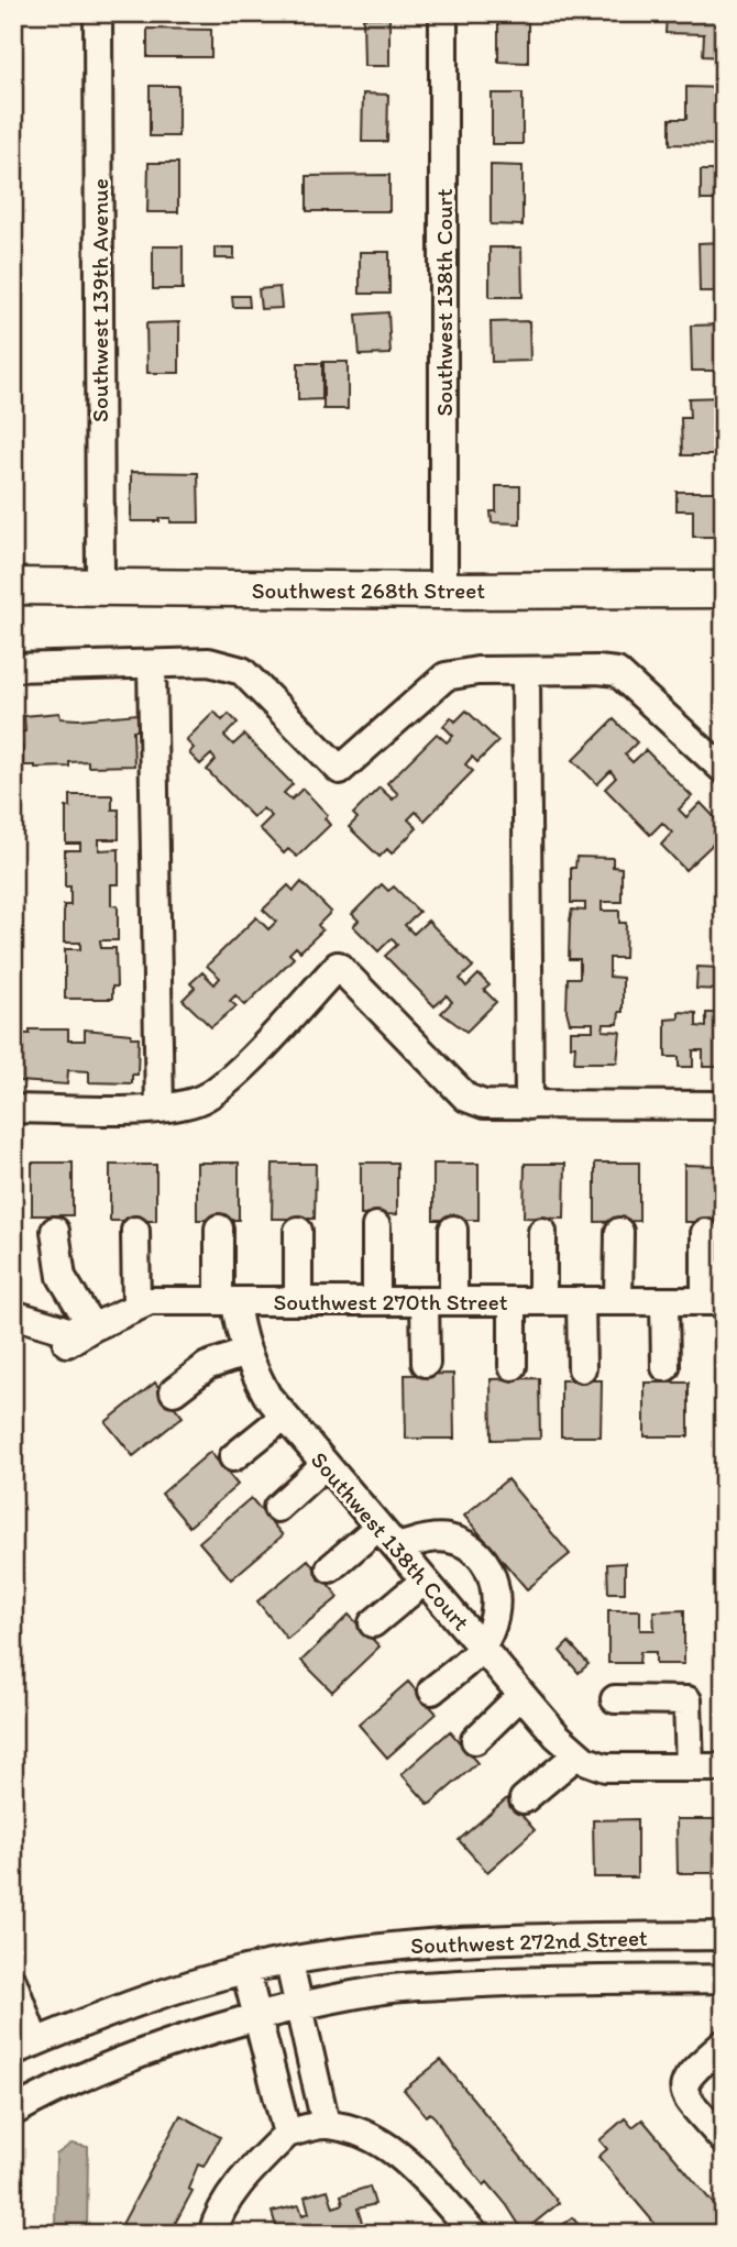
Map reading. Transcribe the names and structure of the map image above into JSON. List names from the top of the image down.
{
  "streets": {
    "main road": ["Southwest 268th Street"],
    "street": [
      "Southwest 139th Avenue",
      "Southwest 138th Court",
      "Southwest 270th Street",
      "Southwest 272nd Street"
    ]
  },
  "crossings": [
    ["Southwest 139th Avenue", "Southwest 268th Street"],
    ["Southwest 138th Court", "Southwest 268th Street"],
    ["Southwest 138th Court", "Southwest 270th Street"]
  ]
}
